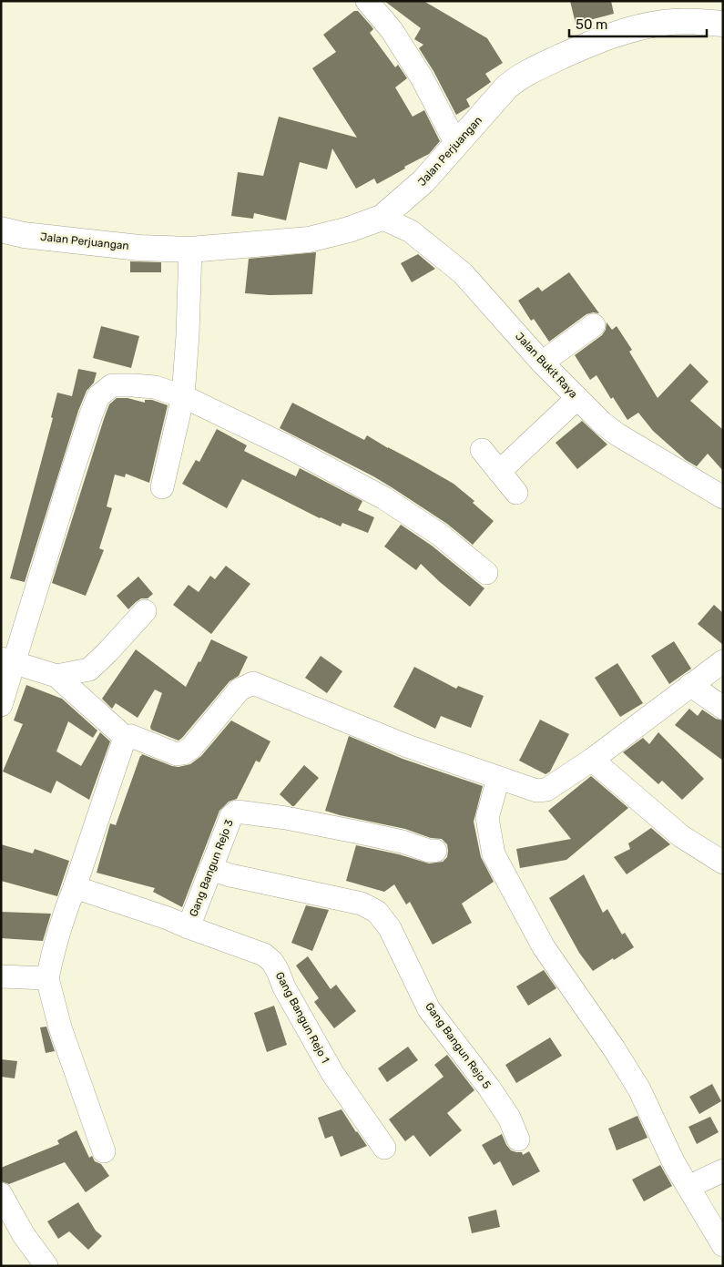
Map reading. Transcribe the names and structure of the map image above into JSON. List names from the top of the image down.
{
  "streets": {
    "street": [
      "Jalan Perjuangan",
      "Jalan Bukit Raya",
      "Gang Bangun Rejo 3",
      "Gang Bangun Rejo 1",
      "Gang Bangun Rejo 5"
    ]
  },
  "crossings": [
    ["Jalan Perjuangan", "Jalan Bukit Raya"],
    ["Gang Bangun Rejo 3", "Gang Bangun Rejo 1"],
    ["Gang Bangun Rejo 3", "Gang Bangun Rejo 5"]
  ],
  "scale_bar": "50 m"
}
